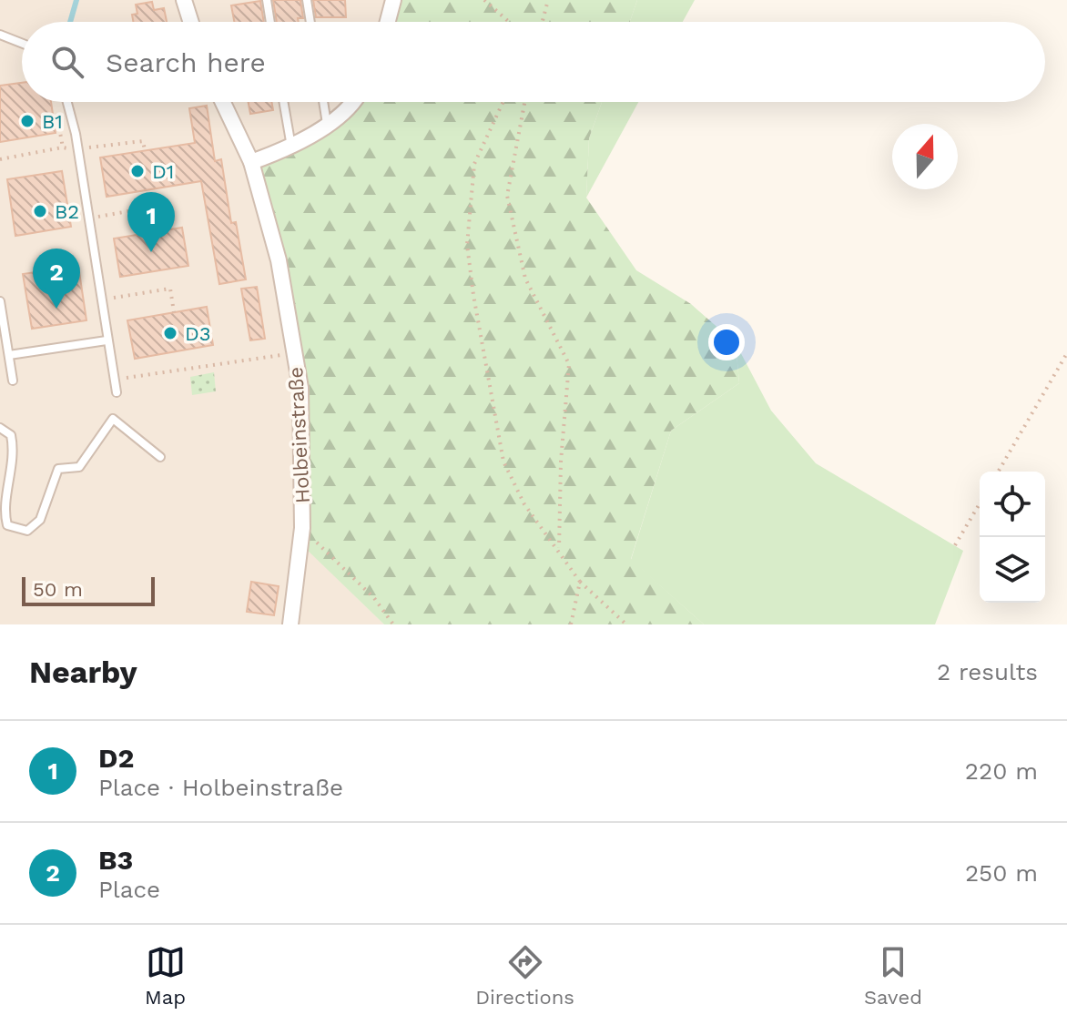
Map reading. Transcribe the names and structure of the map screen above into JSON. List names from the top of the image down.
{
  "streets": {
    "street": ["Holbeinstraße"]
  },
  "places": [
    "B1",
    "D1",
    "B2",
    "D3"
  ],
  "scale_bar": "50 m",
  "north": "top",
  "page": {
    "search": "Search here",
    "pins": ["1", "2"],
    "scale": "50 m",
    "heading": ["Nearby", "2 results"],
    "list": [
      {
        "mark": "1",
        "name": "D2",
        "note": "Place · Holbeinstraße",
        "value": "220 m"
      },
      {
        "mark": "2",
        "name": "B3",
        "note": "Place",
        "value": "250 m"
      }
    ],
    "nav": ["Map", "Directions", "Saved"]
  }
}
